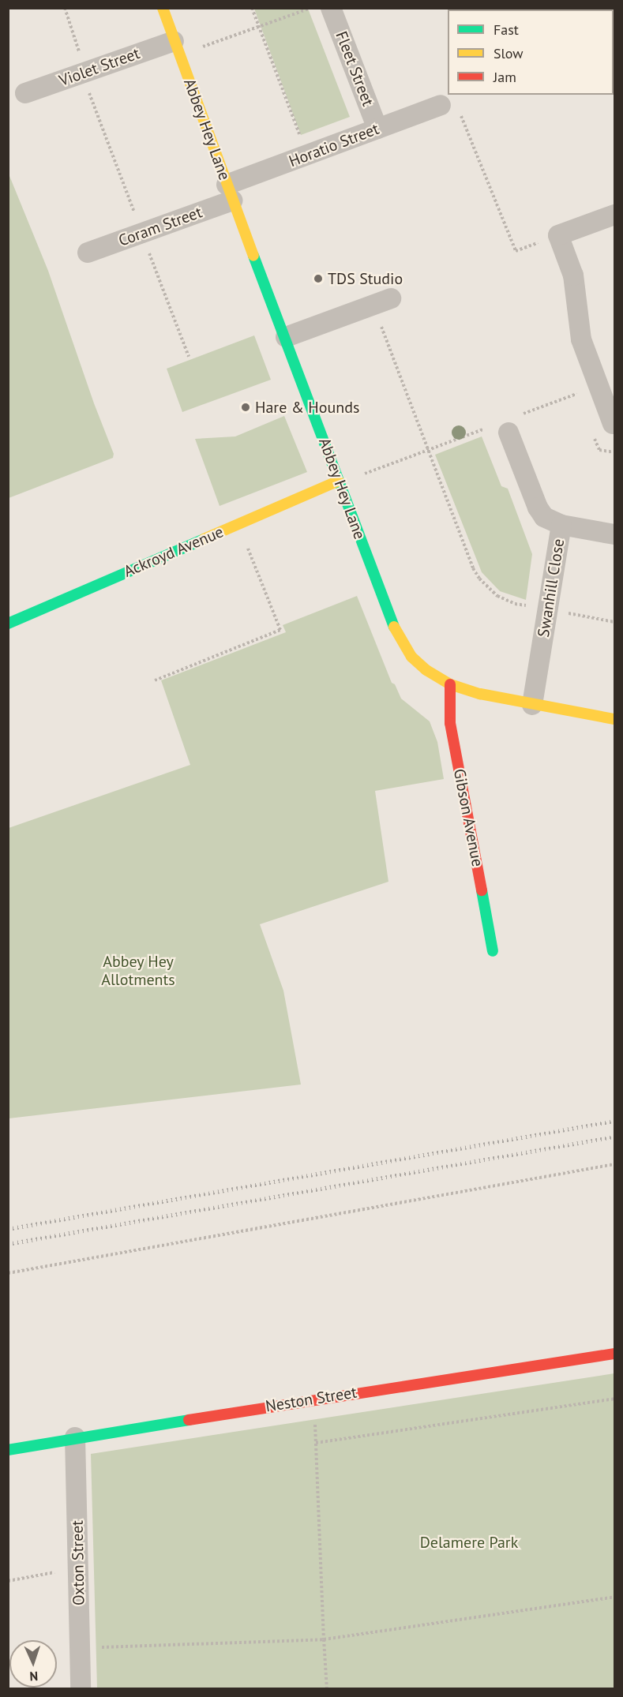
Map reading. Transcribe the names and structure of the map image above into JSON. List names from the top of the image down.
{
  "streets": {
    "street": [
      "Violet Street",
      "Fleet Street",
      "Abbey Hey Lane",
      "Horatio Street",
      "Coram Street",
      "Ackroyd Avenue",
      "Swanhill Close",
      "Gibson Avenue",
      "Neston Street",
      "Oxton Street"
    ]
  },
  "crossings": [
    ["Violet Street", "Abbey Hey Lane"],
    ["Fleet Street", "Horatio Street"],
    ["Abbey Hey Lane", "Horatio Street"],
    ["Abbey Hey Lane", "Coram Street"],
    ["Abbey Hey Lane", "Ackroyd Avenue"],
    ["Abbey Hey Lane", "Swanhill Close"],
    ["Abbey Hey Lane", "Gibson Avenue"],
    ["Horatio Street", "Coram Street"],
    ["Neston Street", "Oxton Street"]
  ],
  "parks": ["Abbey Hey Allotments", "Delamere Park"],
  "places": ["TDS Studio", "Hare & Hounds"],
  "legend": ["Fast", "Slow", "Jam"],
  "north": "bottom"
}
